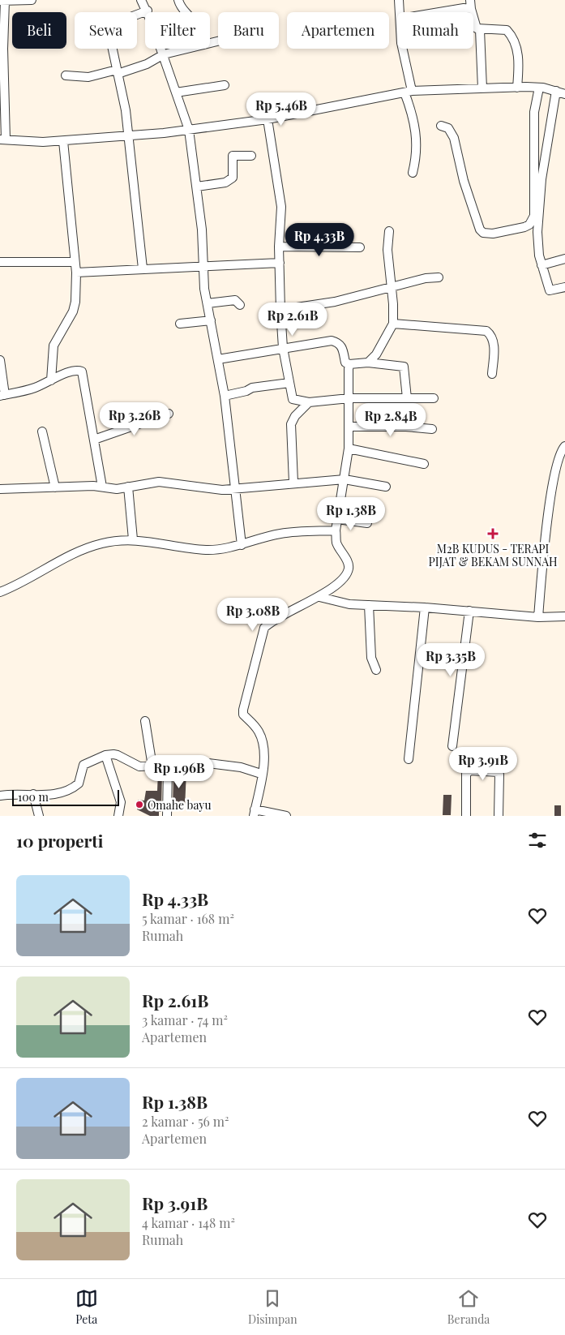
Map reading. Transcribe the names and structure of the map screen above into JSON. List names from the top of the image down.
{
  "places": {
    "health": ["M2B KUDUS - TERAPI PIJAT & BEKAM SUNNAH"],
    "other": ["Omahe bayu"]
  },
  "scale_bar": "100 m",
  "page": {
    "chip": [
      "Beli",
      "Sewa",
      "Filter",
      "Baru",
      "Apartemen",
      "Rumah"
    ],
    "price": [
      "Rp 5.46B",
      "Rp 4.33B",
      "Rp 2.61B",
      "Rp 3.26B",
      "Rp 2.84B",
      "Rp 1.38B",
      "Rp 3.08B",
      "Rp 3.35B",
      "Rp 3.91B",
      "Rp 1.96B"
    ],
    "scale": "100 m",
    "heading": "10 properti",
    "list": [
      {
        "name": "Rp 4.33B",
        "note": "5 kamar · 168 m² · Rumah"
      },
      {
        "name": "Rp 2.61B",
        "note": "3 kamar · 74 m² · Apartemen"
      },
      {
        "name": "Rp 1.38B",
        "note": "2 kamar · 56 m² · Apartemen"
      },
      {
        "name": "Rp 3.91B",
        "note": "4 kamar · 148 m² · Rumah"
      }
    ],
    "tabs": ["Peta", "Disimpan", "Beranda"]
  }
}
